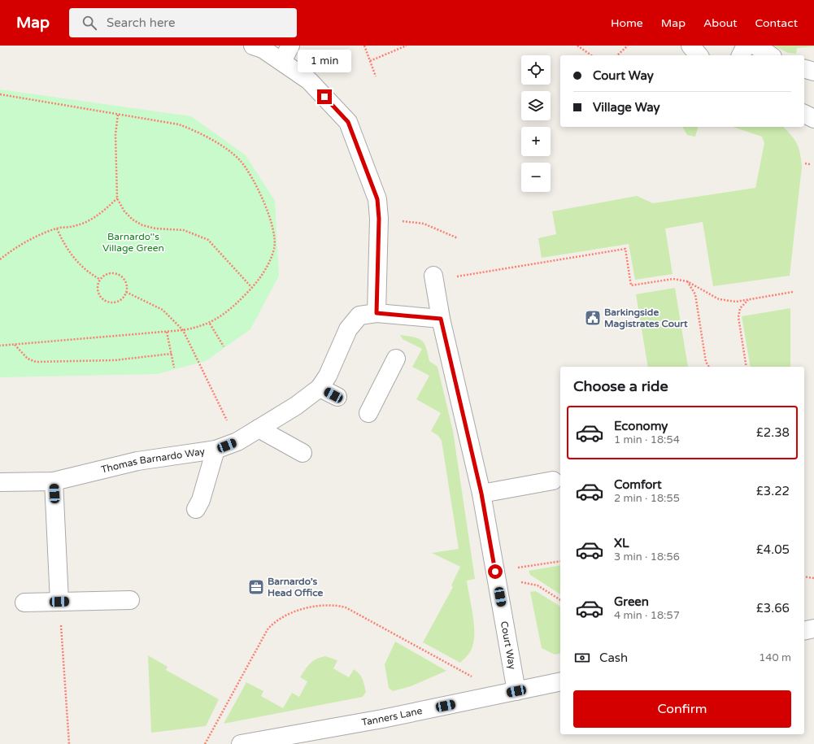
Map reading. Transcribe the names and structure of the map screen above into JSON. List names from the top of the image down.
{
  "streets": {
    "street": ["Thomas Barnardo Way", "Court Way", "Tanners Lane"]
  },
  "crossings": [
    ["Thomas Barnardo Way", "Court Way"],
    ["Court Way", "Tanners Lane"]
  ],
  "parks": ["Barnardo''s Village Green"],
  "places": {
    "public building": ["Barkingside Magistrates Court"],
    "office": ["Barnardo’s Head Office"]
  },
  "page": {
    "header": "Map",
    "search": "Search here",
    "nav": [
      "Home",
      "Map",
      "About",
      "Contact"
    ],
    "bubble": "1 min",
    "map_buttons": ["+", "−"],
    "banner": ["Court Way", "Village Way"],
    "heading": "Choose a ride",
    "list": [
      {
        "name": "Economy",
        "note": "1 min · 18:54",
        "value": "£2.38"
      },
      {
        "name": "Comfort",
        "note": "2 min · 18:55",
        "value": "£3.22"
      },
      {
        "name": "XL",
        "note": "3 min · 18:56",
        "value": "£4.05"
      },
      {
        "name": "Green",
        "note": "4 min · 18:57",
        "value": "£3.66"
      }
    ],
    "pay": ["Cash", "140 m"],
    "buttons": "Confirm"
  }
}
